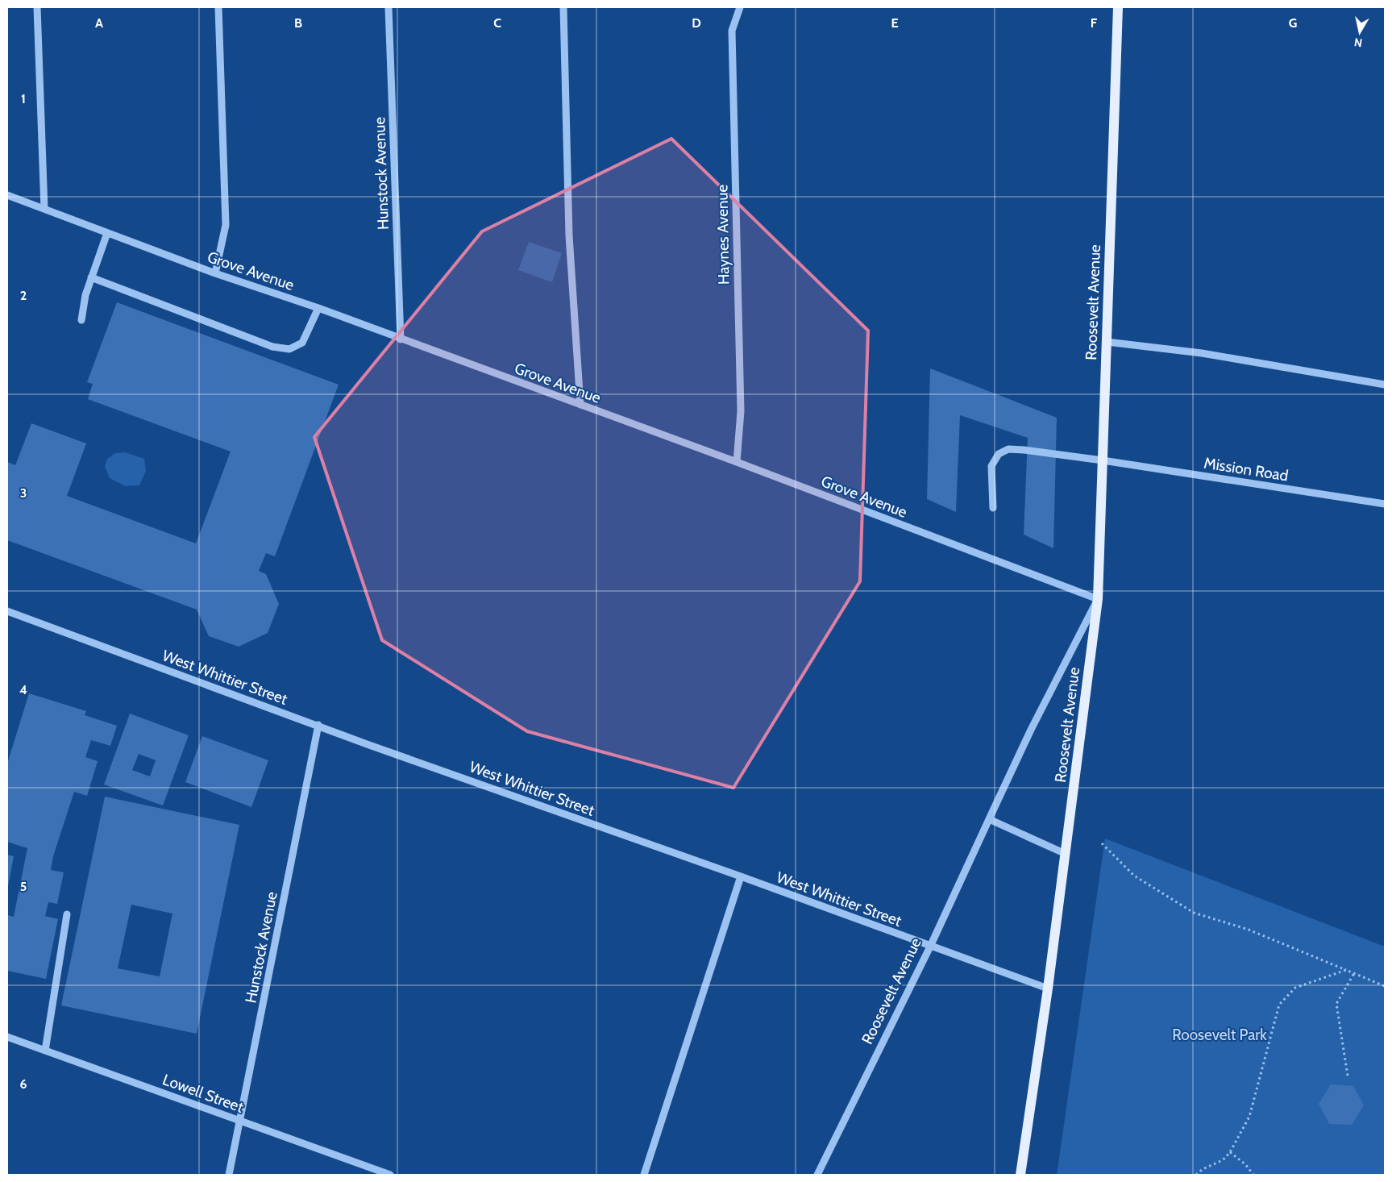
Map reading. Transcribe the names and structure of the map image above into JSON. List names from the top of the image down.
{
  "streets": {
    "main road": ["Roosevelt Avenue"],
    "street": [
      "Hunstock Avenue",
      "Haynes Avenue",
      "Grove Avenue",
      "Mission Road",
      "West Whittier Street",
      "Lowell Street"
    ]
  },
  "crossings": [
    ["Hunstock Avenue", "Grove Avenue"],
    ["Hunstock Avenue", "West Whittier Street"],
    ["Hunstock Avenue", "Lowell Street"],
    ["Haynes Avenue", "Grove Avenue"],
    ["Grove Avenue", "Roosevelt Avenue"],
    ["Roosevelt Avenue", "Mission Road"],
    ["Roosevelt Avenue", "West Whittier Street"]
  ],
  "parks": ["Roosevelt Park"],
  "north": "bottom",
  "grid": {
    "columns": [
      "A",
      "B",
      "C",
      "D",
      "E",
      "F",
      "G"
    ],
    "rows": [
      "1",
      "2",
      "3",
      "4",
      "5",
      "6"
    ]
  }
}
